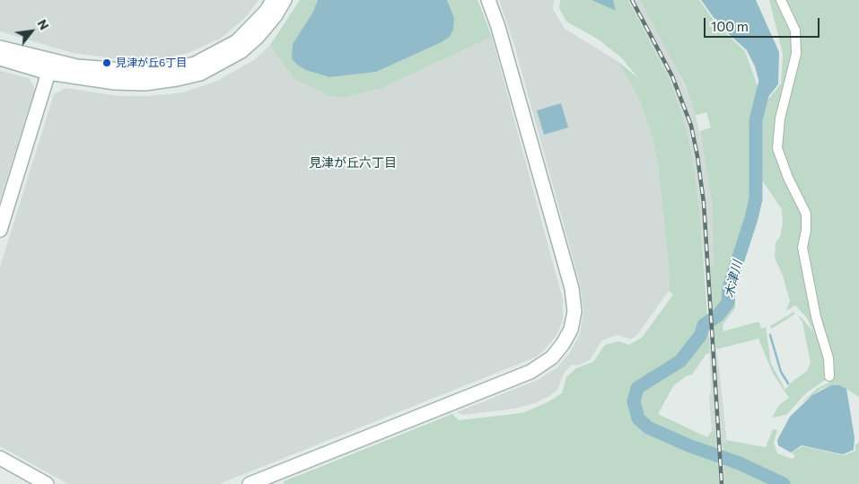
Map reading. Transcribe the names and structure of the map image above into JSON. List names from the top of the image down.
{
  "districts": ["見津が丘六丁目"],
  "water": ["木津川"],
  "places": ["見津が丘6丁目"],
  "scale_bar": "100 m",
  "north": "top right"
}
